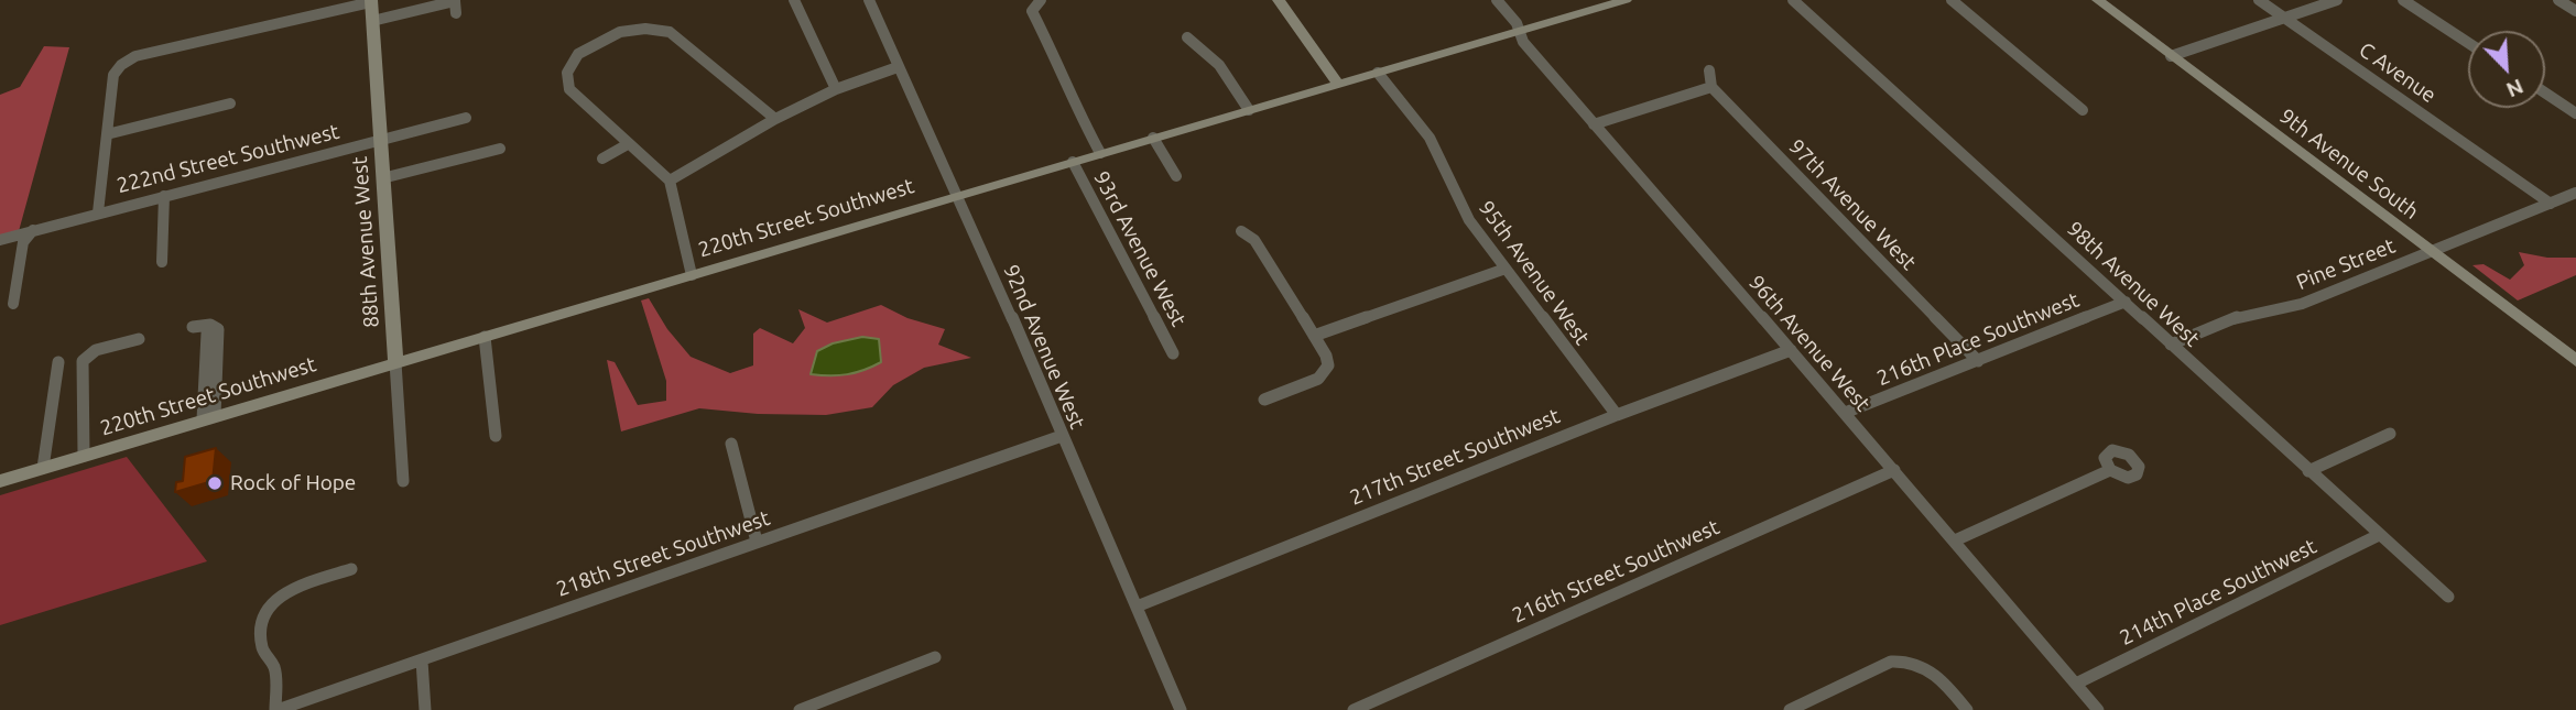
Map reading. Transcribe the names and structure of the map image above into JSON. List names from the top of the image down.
{
  "streets": {
    "main road": ["9th Avenue South", "220th Street Southwest", "88th Avenue West"],
    "street": [
      "C Avenue",
      "222nd Street Southwest",
      "97th Avenue West",
      "93rd Avenue West",
      "Pine Street",
      "95th Avenue West",
      "98th Avenue West",
      "216th Place Southwest",
      "96th Avenue West",
      "92nd Avenue West",
      "217th Street Southwest",
      "218th Street Southwest",
      "216th Street Southwest",
      "214th Place Southwest"
    ]
  },
  "crossings": [
    ["C Avenue", "Pine Street"],
    ["222nd Street Southwest", "88th Avenue West"],
    ["9th Avenue South", "Pine Street"],
    ["97th Avenue West", "216th Place Southwest"],
    ["220th Street Southwest", "88th Avenue West"],
    ["220th Street Southwest", "93rd Avenue West"],
    ["220th Street Southwest", "95th Avenue West"],
    ["220th Street Southwest", "96th Avenue West"],
    ["220th Street Southwest", "92nd Avenue West"],
    ["Pine Street", "98th Avenue West"],
    ["95th Avenue West", "217th Street Southwest"],
    ["98th Avenue West", "216th Place Southwest"],
    ["98th Avenue West", "214th Place Southwest"],
    ["216th Place Southwest", "96th Avenue West"],
    ["96th Avenue West", "217th Street Southwest"],
    ["96th Avenue West", "216th Street Southwest"],
    ["96th Avenue West", "214th Place Southwest"],
    ["92nd Avenue West", "217th Street Southwest"],
    ["92nd Avenue West", "218th Street Southwest"]
  ],
  "places": ["Rock of Hope"],
  "north": "bottom right"
}
